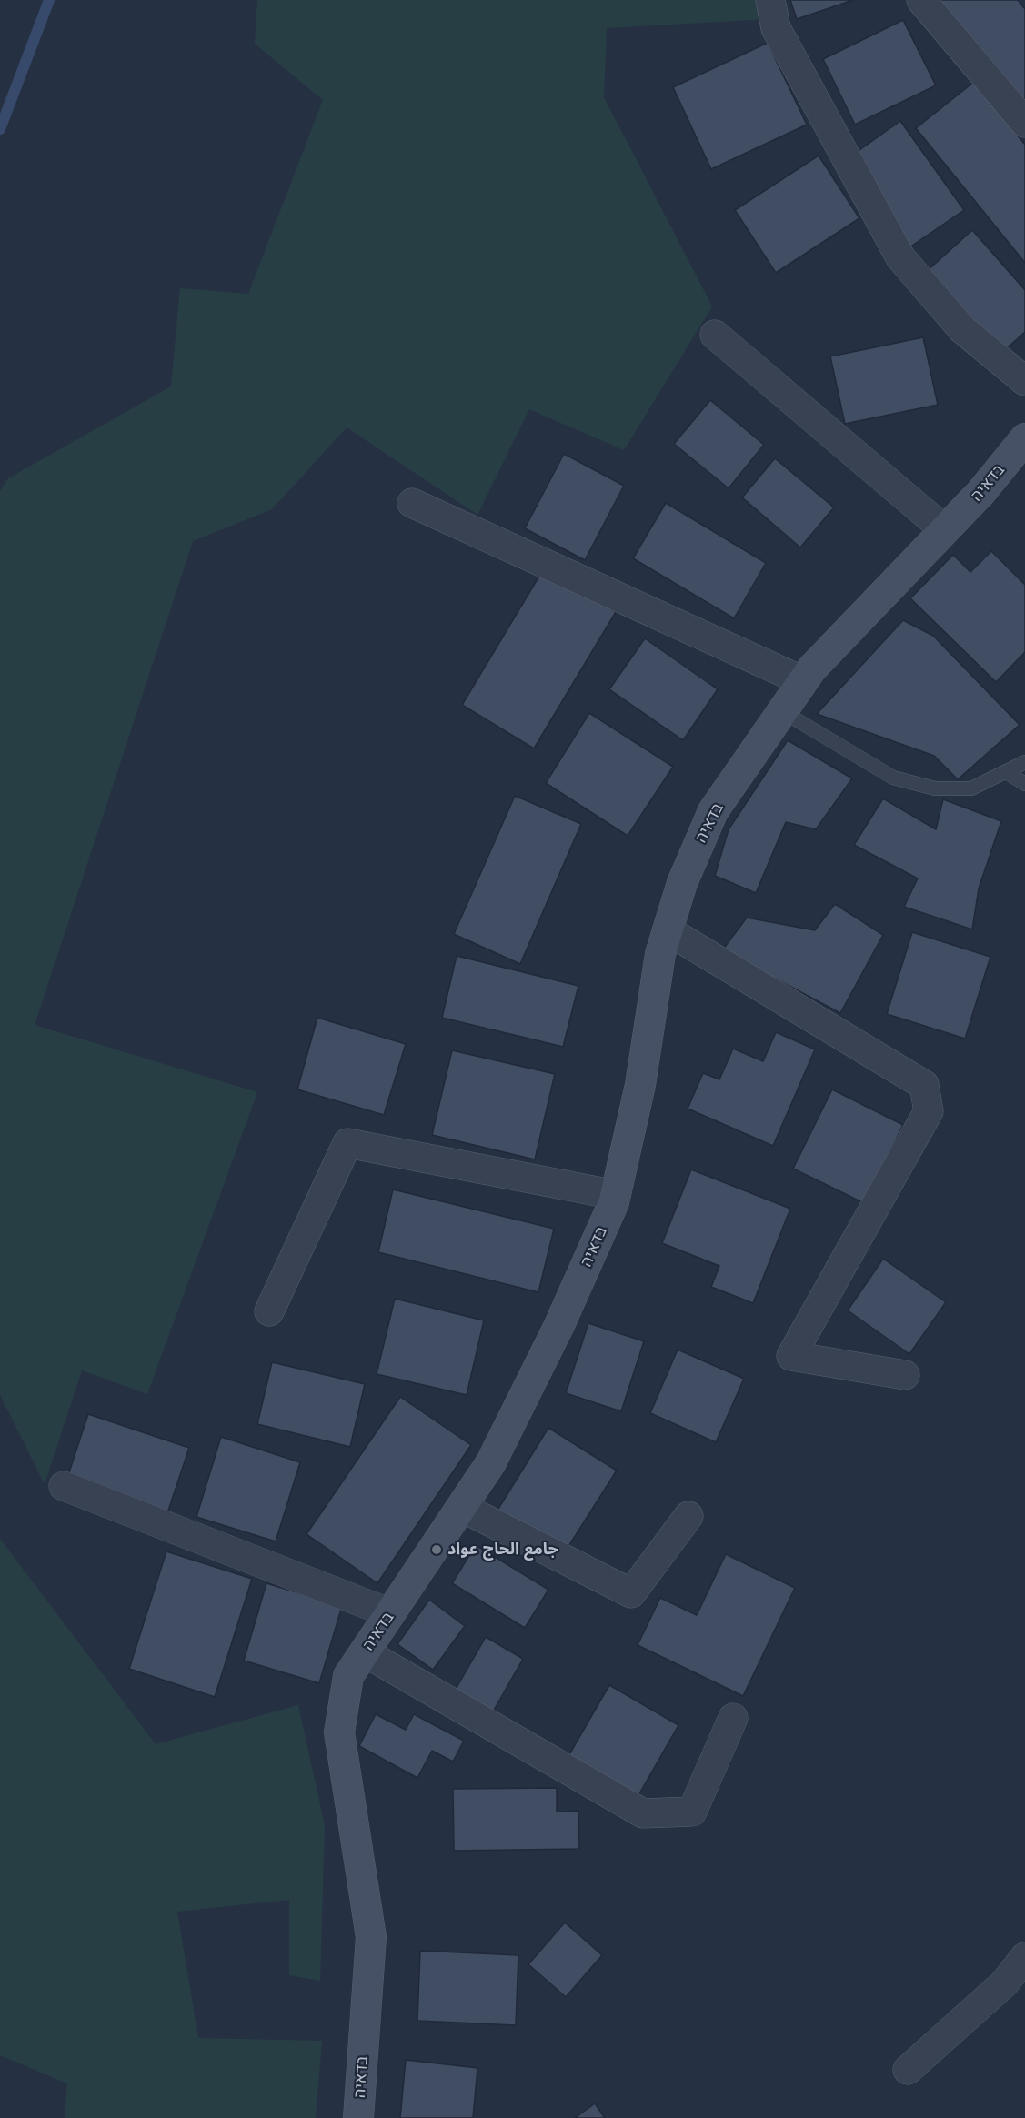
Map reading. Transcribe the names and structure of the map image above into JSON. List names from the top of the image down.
{
  "streets": {
    "street": ["בדאיה"]
  },
  "places": ["جامع الحاج عواد"]
}
